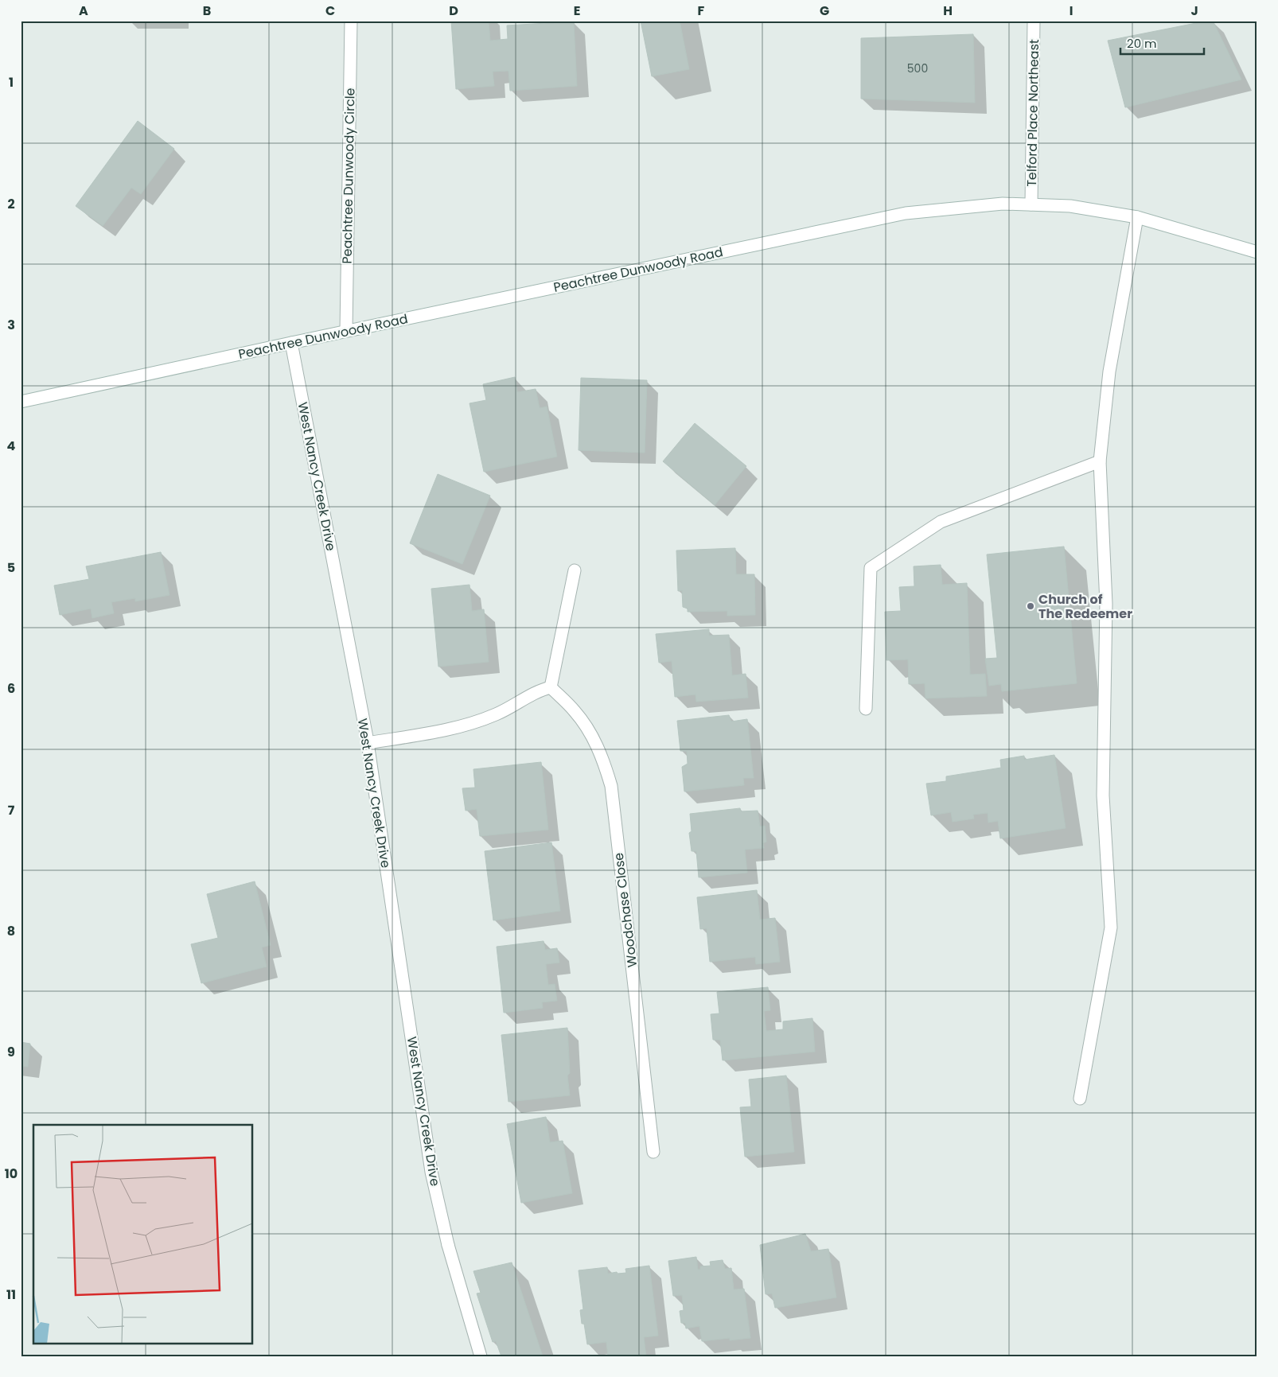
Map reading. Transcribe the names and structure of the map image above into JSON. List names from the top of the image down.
{
  "streets": {
    "street": [
      "Telford Place Northeast",
      "Peachtree Dunwoody Circle",
      "Peachtree Dunwoody Road",
      "West Nancy Creek Drive",
      "Woodchase Close"
    ]
  },
  "crossings": [
    ["Telford Place Northeast", "Peachtree Dunwoody Road"],
    ["Peachtree Dunwoody Circle", "Peachtree Dunwoody Road"],
    ["Peachtree Dunwoody Road", "West Nancy Creek Drive"]
  ],
  "places": ["Church of The Redeemer"],
  "house_numbers": ["500"],
  "scale_bar": "20 m",
  "grid": {
    "columns": [
      "A",
      "B",
      "C",
      "D",
      "E",
      "F",
      "G",
      "H",
      "I",
      "J"
    ],
    "rows": [
      "1",
      "2",
      "3",
      "4",
      "5",
      "6",
      "7",
      "8",
      "9",
      "10",
      "11"
    ]
  }
}
